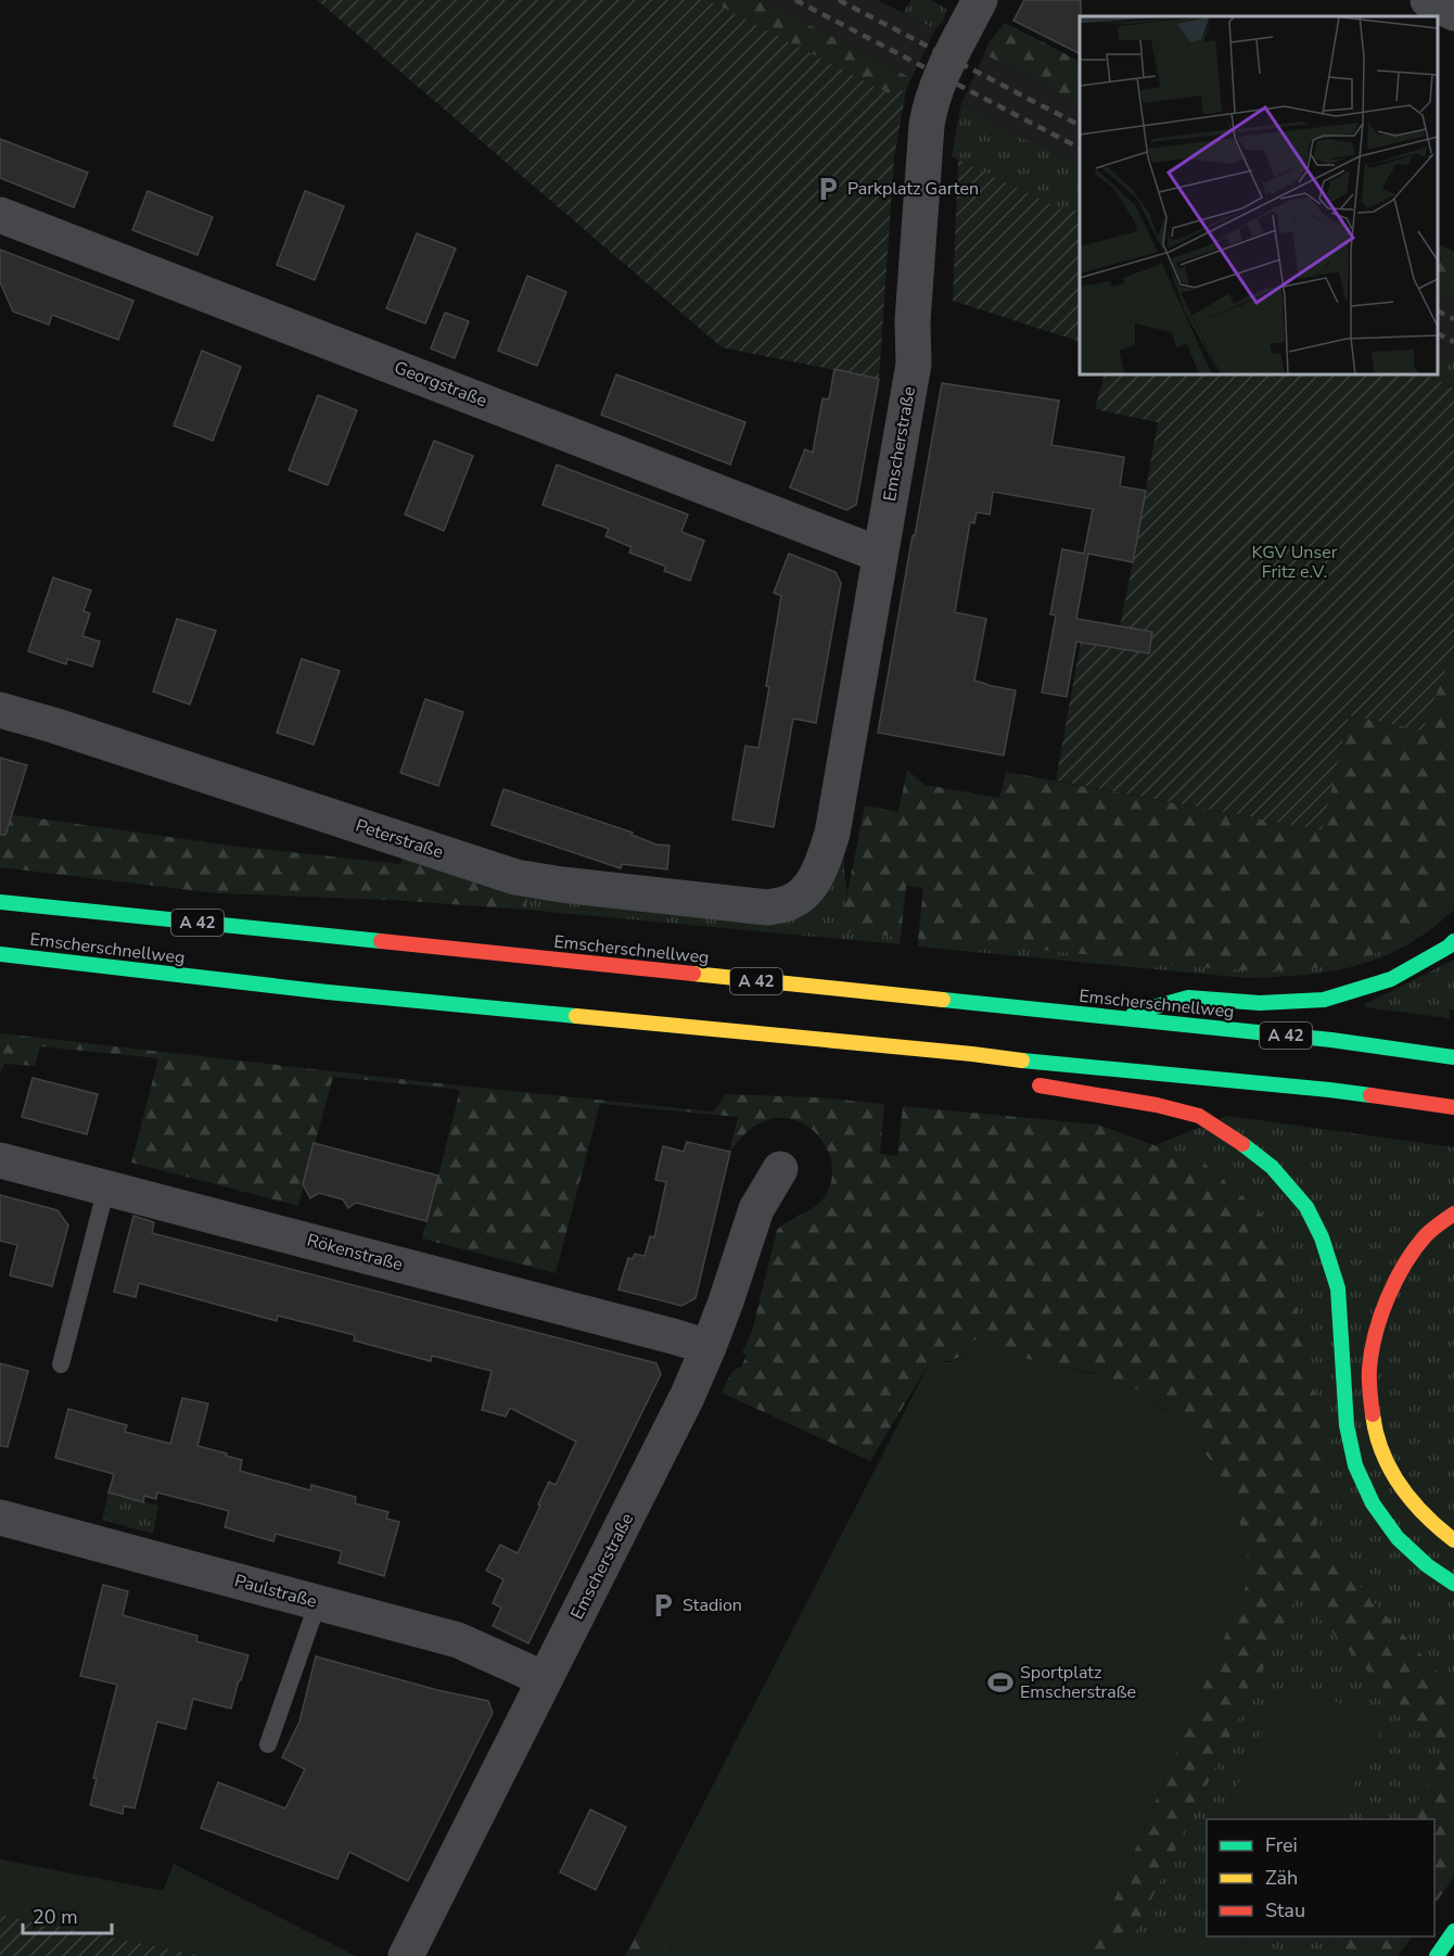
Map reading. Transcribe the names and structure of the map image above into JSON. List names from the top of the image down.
{
  "streets": {
    "main road": ["A 42", "Emscherschnellweg"],
    "street": [
      "Georgstraße",
      "Emscherstraße",
      "Peterstraße",
      "Rökenstraße",
      "Paulstraße"
    ]
  },
  "crossings": [
    ["Georgstraße", "Emscherstraße"],
    ["Emscherstraße", "Peterstraße"],
    ["Emscherstraße", "Rökenstraße"],
    ["Emscherstraße", "Paulstraße"]
  ],
  "parks": ["KGV Unser Fritz e.V."],
  "places": {
    "parking": ["Parkplatz Garten", "Stadion"],
    "sports": ["Sportplatz Emscherstraße"]
  },
  "legend": ["Frei", "Zäh", "Stau"],
  "scale_bar": "20 m"
}
